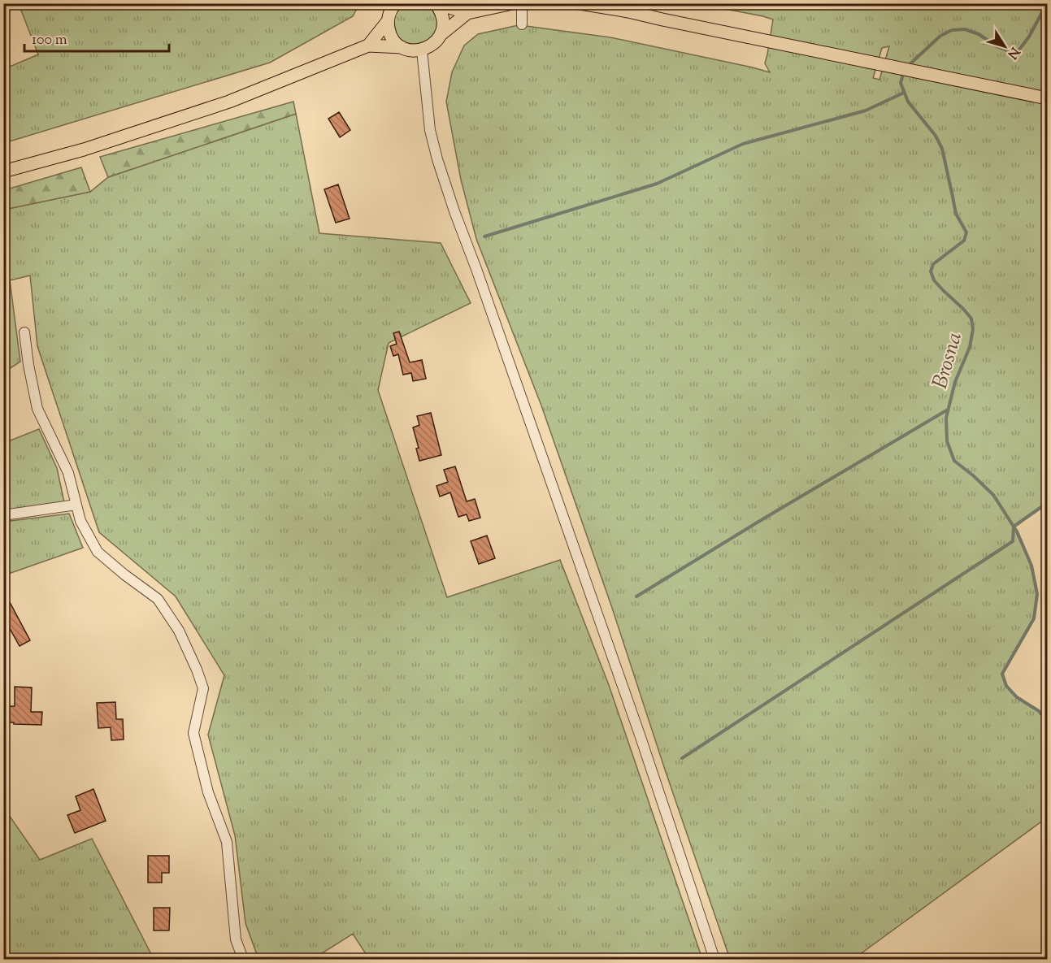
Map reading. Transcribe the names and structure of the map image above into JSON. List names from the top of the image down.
{
  "water": ["Brosna"],
  "scale_bar": "100 m",
  "north": "bottom right"
}
